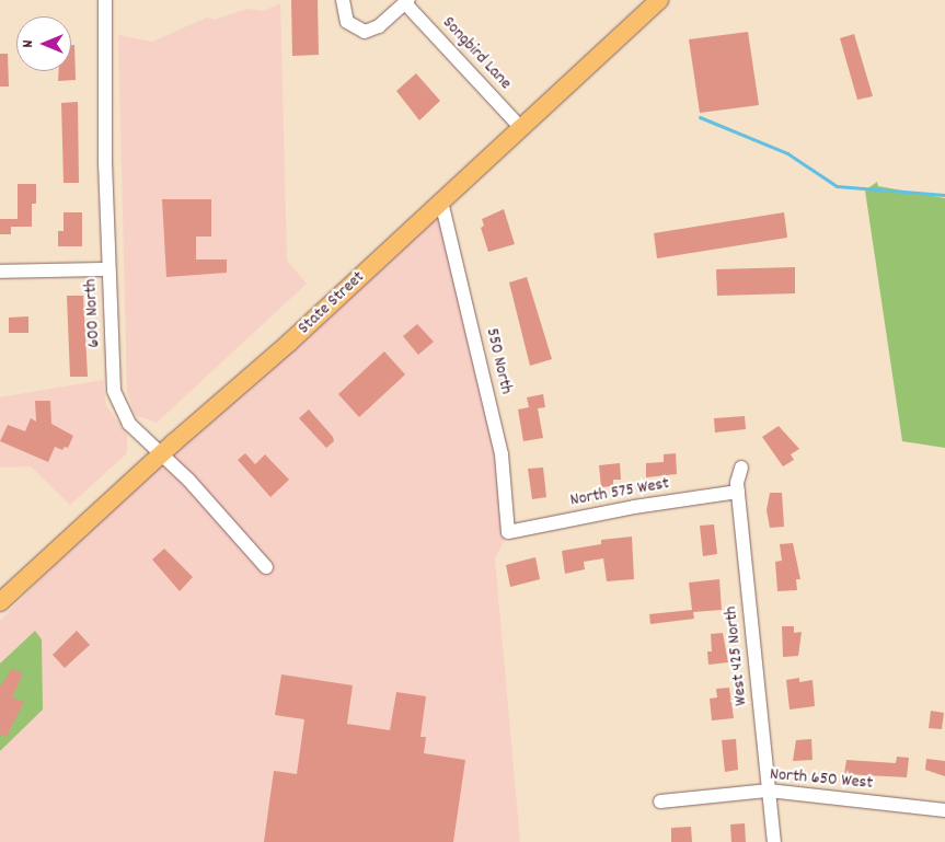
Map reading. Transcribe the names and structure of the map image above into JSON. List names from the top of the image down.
{
  "streets": {
    "main road": ["State Street"],
    "street": [
      "Songbird Lane",
      "600 North",
      "550 North",
      "North 575 West",
      "West 425 North",
      "North 650 West"
    ]
  },
  "crossings": [
    ["Songbird Lane", "State Street"],
    ["State Street", "600 North"],
    ["State Street", "550 North"],
    ["550 North", "North 575 West"],
    ["North 575 West", "West 425 North"],
    ["West 425 North", "North 650 West"]
  ],
  "north": "left"
}
